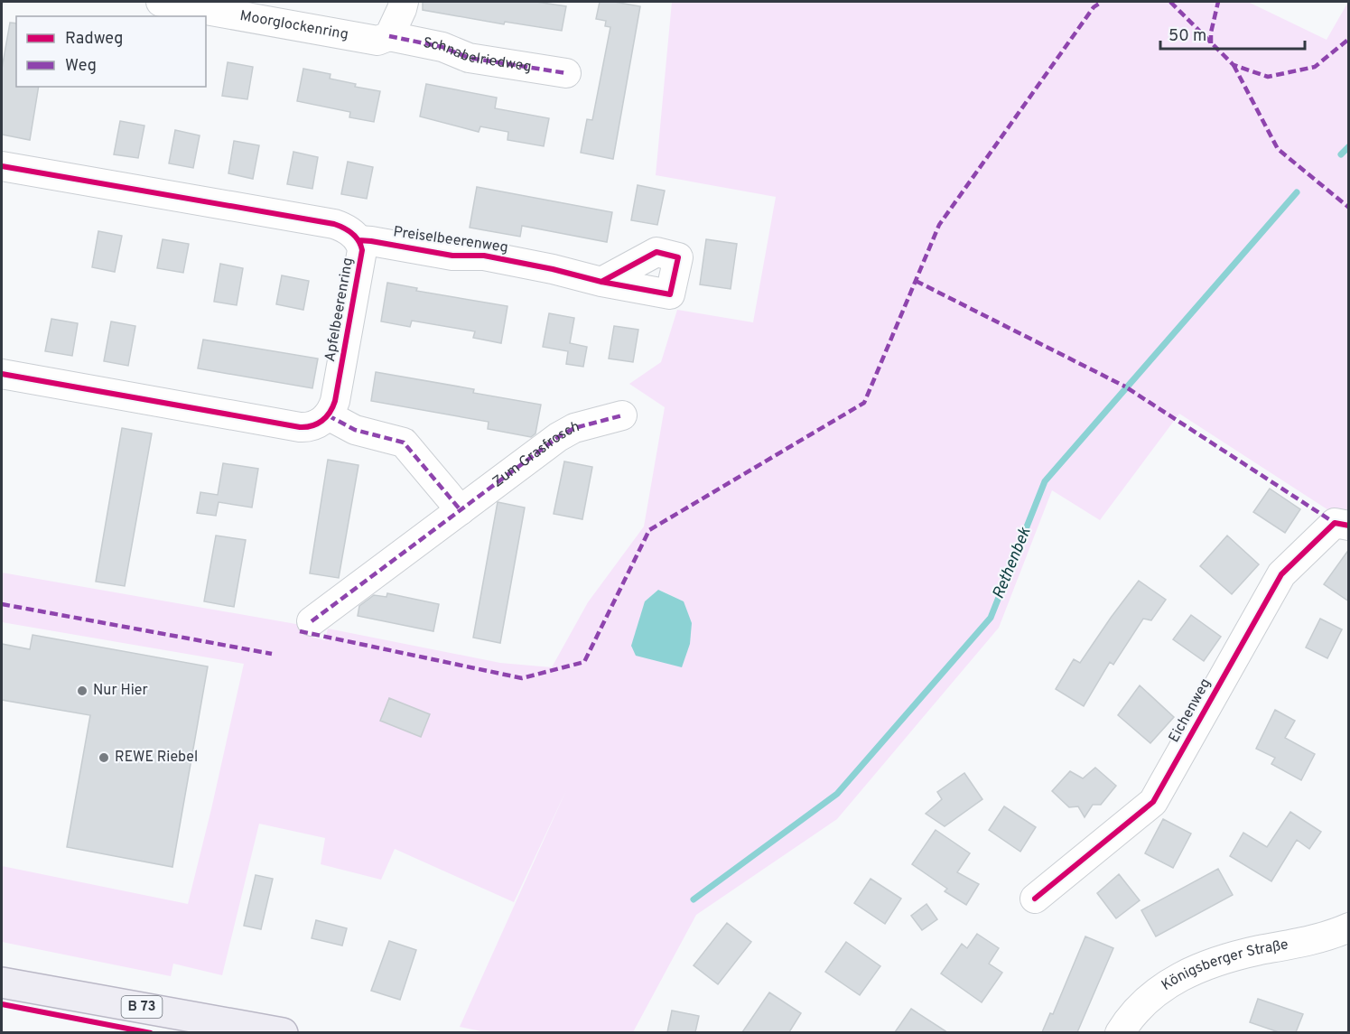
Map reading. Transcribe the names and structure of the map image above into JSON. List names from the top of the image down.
{
  "streets": {
    "main road": ["B 73"],
    "street": [
      "Moorglockenring",
      "Schnabelriedweg",
      "Preiselbeerenweg",
      "Apfelbeerenring",
      "Zum Grasfrosch",
      "Eichenweg",
      "Königsberger Straße"
    ]
  },
  "crossings": [
    ["Moorglockenring", "Schnabelriedweg"],
    ["Preiselbeerenweg", "Apfelbeerenring"]
  ],
  "water": ["Rethenbek"],
  "places": ["Nur Hier", "REWE Riebel"],
  "legend": ["Radweg", "Weg"],
  "scale_bar": "50 m"
}
